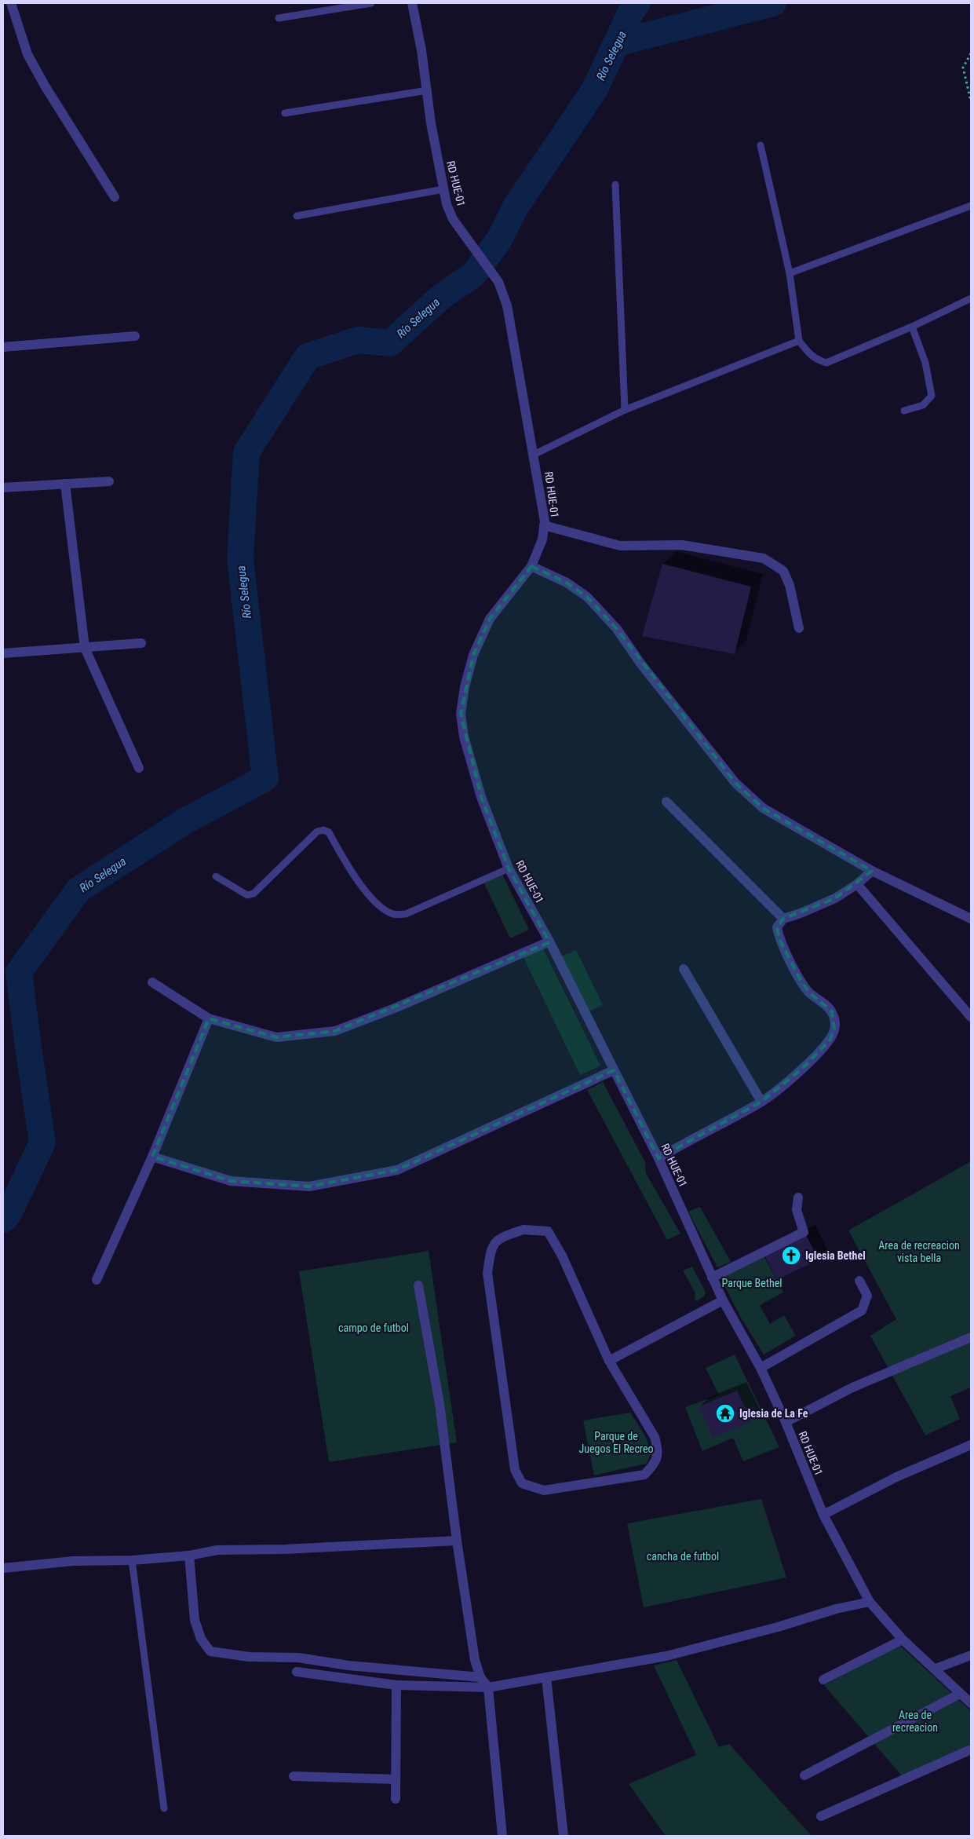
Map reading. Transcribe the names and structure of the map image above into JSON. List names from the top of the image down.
{
  "streets": {
    "street": ["RD HUE-01"]
  },
  "water": ["Río Selegua"],
  "parks": [
    "Area de recreacion vista bella",
    "Parque Bethel",
    "campo de futbol",
    "Parque de Juegos El Recreo",
    "cancha de futbol",
    "Area de recreacion"
  ],
  "places": {
    "church": ["Iglesia Bethel"],
    "temple": ["Iglesia de La Fe"]
  }
}
